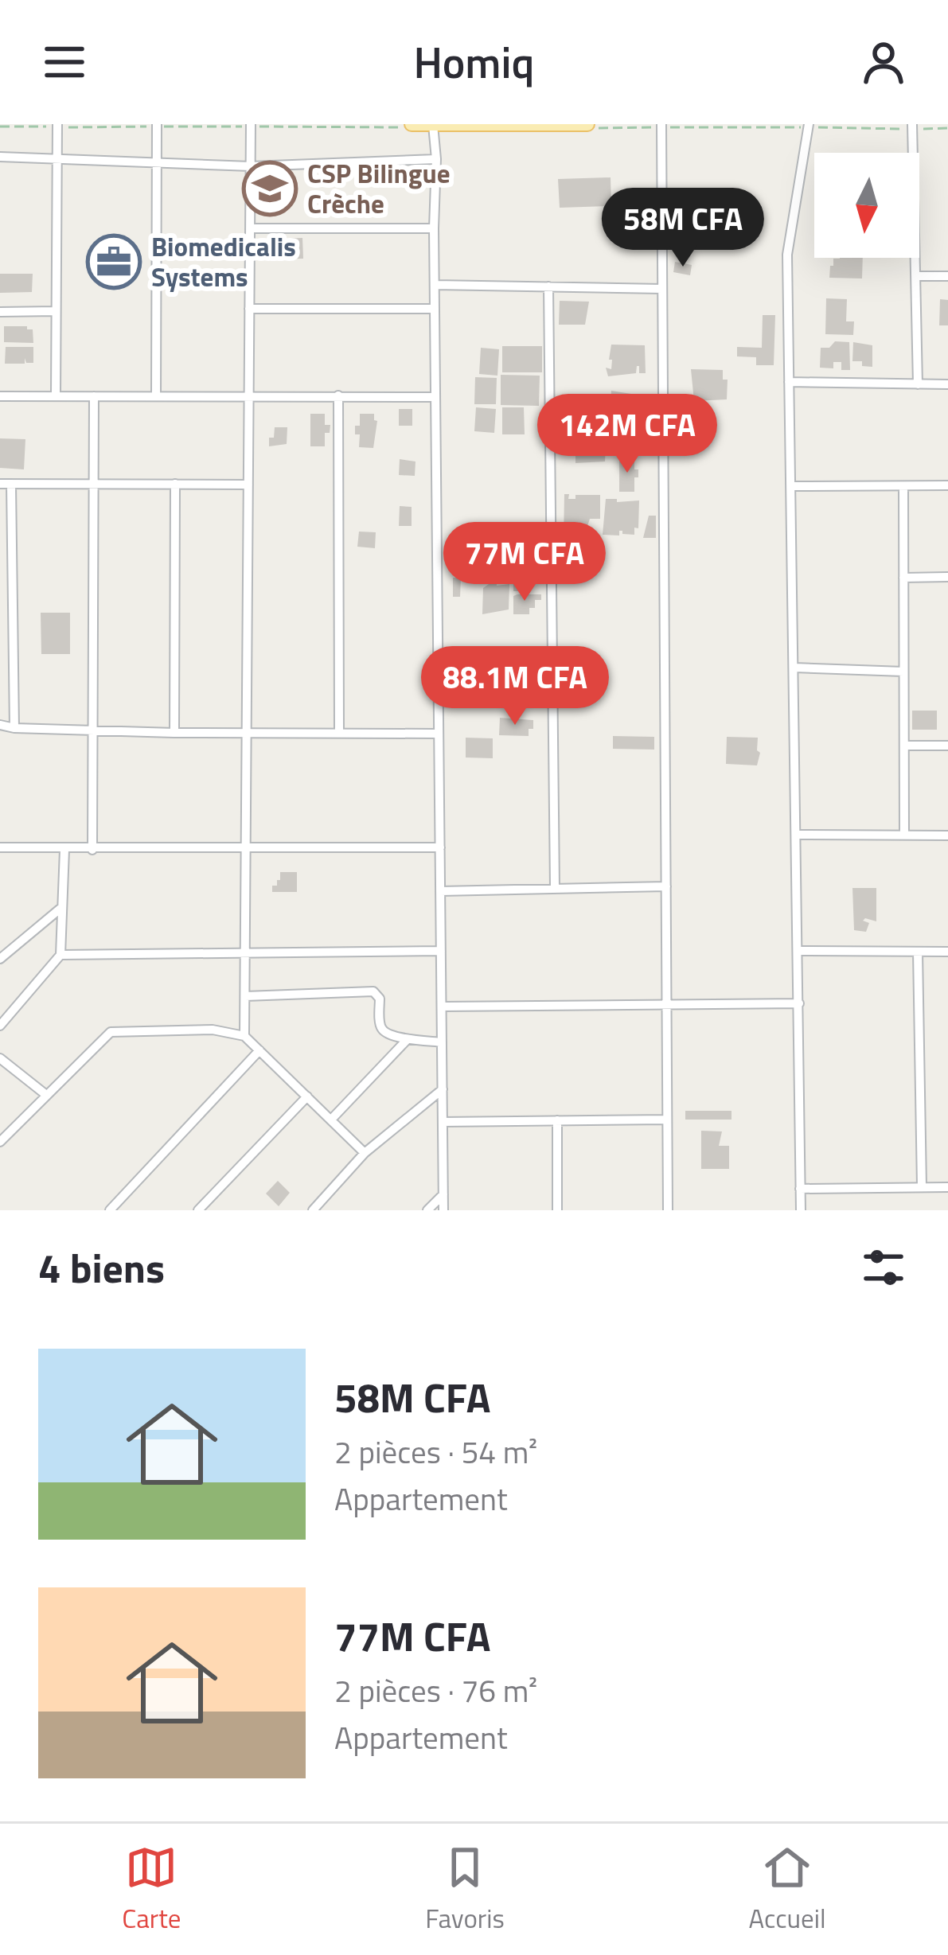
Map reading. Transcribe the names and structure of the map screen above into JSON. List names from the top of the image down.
{
  "places": {
    "school or university": ["CSP Bilingue Crèche"],
    "office": ["Biomedicalis Systems"]
  },
  "north": "bottom",
  "page": {
    "header": "Homiq",
    "price": [
      "58M CFA",
      "142M CFA",
      "77M CFA",
      "88.1M CFA"
    ],
    "heading": "4 biens",
    "list": [
      {
        "name": "58M CFA",
        "note": "2 pièces · 54 m² · Appartement"
      },
      {
        "name": "77M CFA",
        "note": "2 pièces · 76 m² · Appartement"
      }
    ],
    "tabs": ["Carte", "Favoris", "Accueil"]
  }
}
